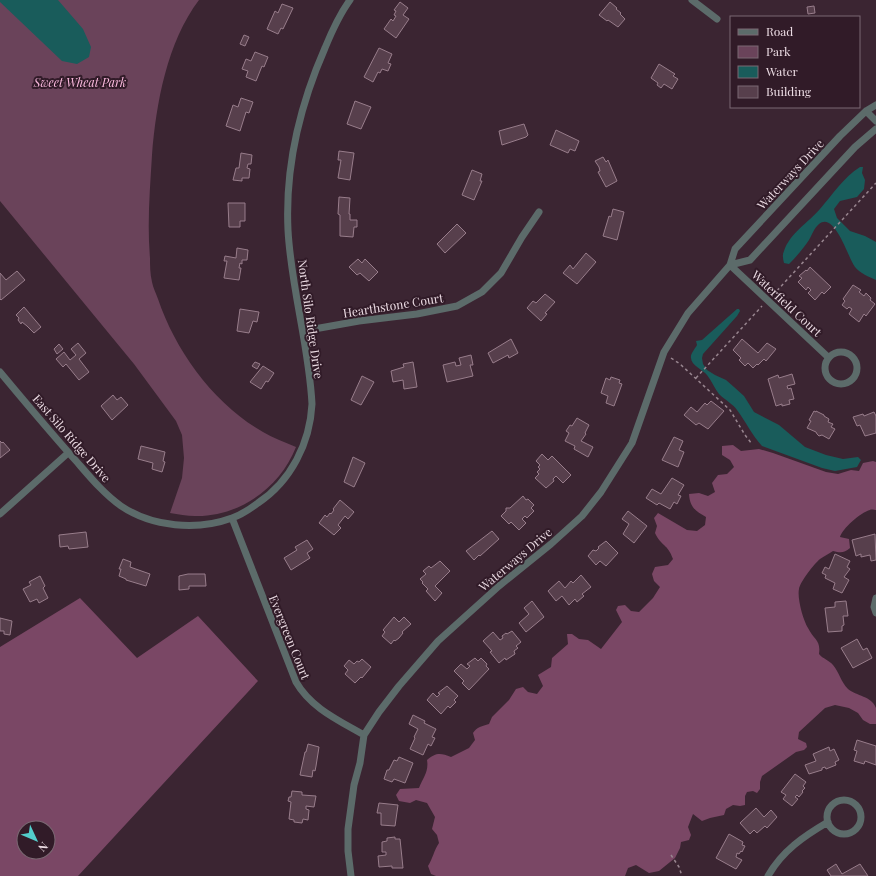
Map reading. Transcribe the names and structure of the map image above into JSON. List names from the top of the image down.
{
  "streets": {
    "street": [
      "Waterways Drive",
      "Waterfield Court",
      "Hearthstone Court",
      "North Silo Ridge Drive",
      "East Silo Ridge Drive",
      "Evergreen Court"
    ]
  },
  "crossings": [
    ["Waterways Drive", "Waterfield Court"],
    ["Waterways Drive", "Evergreen Court"],
    ["Hearthstone Court", "North Silo Ridge Drive"],
    ["North Silo Ridge Drive", "East Silo Ridge Drive"],
    ["North Silo Ridge Drive", "Evergreen Court"]
  ],
  "parks": ["Sweet Wheat Park"],
  "legend": [
    "Road",
    "Park",
    "Water",
    "Building"
  ],
  "north": "bottom right"
}
